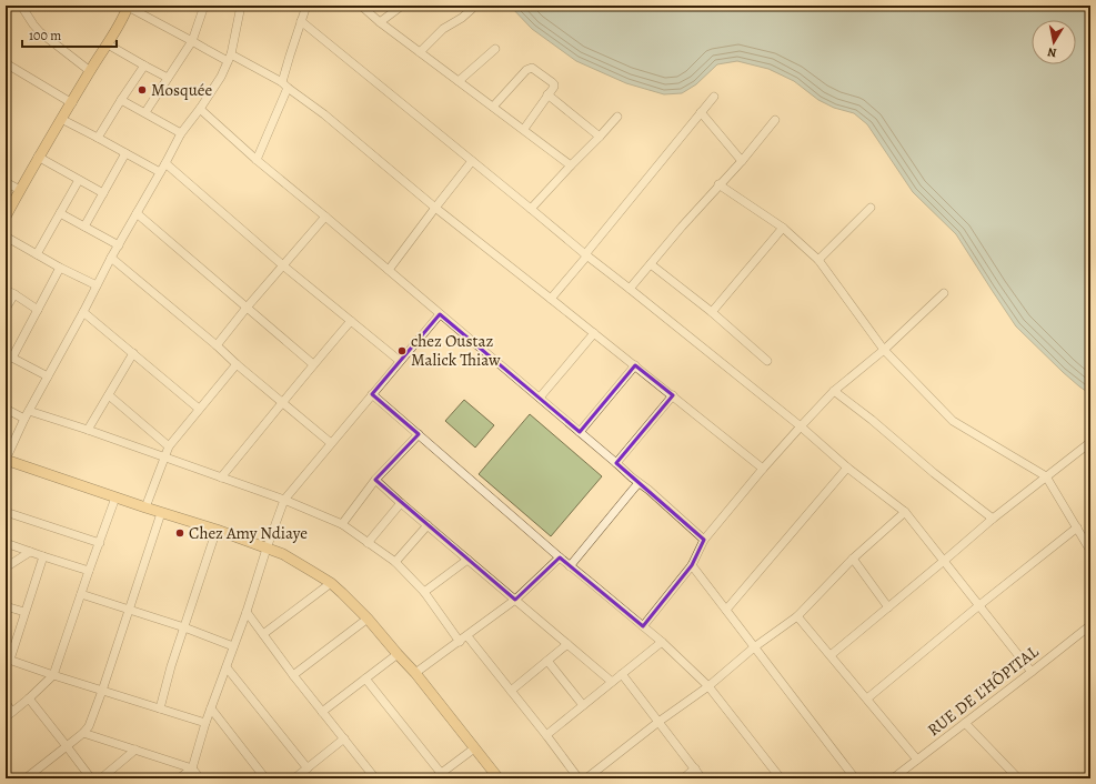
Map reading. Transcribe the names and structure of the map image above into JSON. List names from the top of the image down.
{
  "streets": {
    "street": ["RUE DE L'HÔPITAL"]
  },
  "places": ["Mosquée", "chez Oustaz Malick Thiaw", "Chez Amy Ndiaye"],
  "scale_bar": "100 m",
  "north": "bottom"
}
